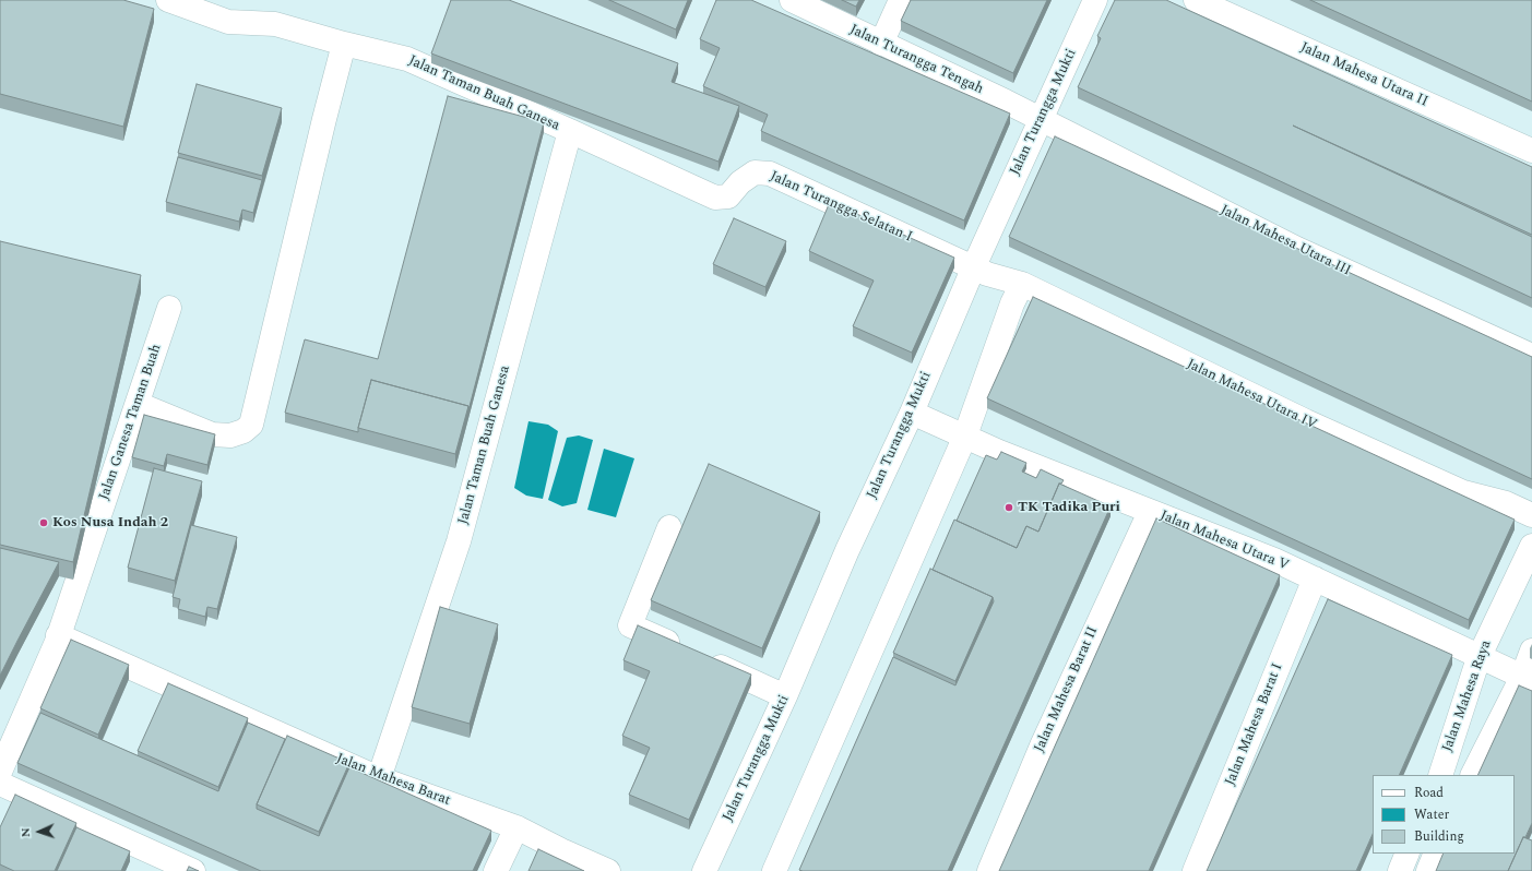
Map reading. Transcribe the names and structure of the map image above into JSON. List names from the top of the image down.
{
  "streets": {
    "street": [
      "Jalan Turangga Tengah",
      "Jalan Mahesa Utara II",
      "Jalan Taman Buah Ganesa",
      "Jalan Turangga Mukti",
      "Jalan Turangga Selatan I",
      "Jalan Mahesa Utara III",
      "Jalan Mahesa Utara IV",
      "Jalan Ganesa Taman Buah",
      "Jalan Mahesa Utara V",
      "Jalan Mahesa Barat II",
      "Jalan Mahesa Raya",
      "Jalan Mahesa Barat I",
      "Jalan Mahesa Barat"
    ]
  },
  "crossings": [
    ["Jalan Turangga Tengah", "Jalan Turangga Mukti"],
    ["Jalan Turangga Tengah", "Jalan Mahesa Utara III"],
    ["Jalan Taman Buah Ganesa", "Jalan Turangga Selatan I"],
    ["Jalan Taman Buah Ganesa", "Jalan Mahesa Barat"],
    ["Jalan Turangga Mukti", "Jalan Turangga Selatan I"],
    ["Jalan Turangga Mukti", "Jalan Mahesa Utara III"],
    ["Jalan Turangga Mukti", "Jalan Mahesa Utara IV"],
    ["Jalan Turangga Mukti", "Jalan Mahesa Utara V"],
    ["Jalan Turangga Selatan I", "Jalan Mahesa Utara IV"],
    ["Jalan Ganesa Taman Buah", "Jalan Mahesa Barat"],
    ["Jalan Mahesa Utara V", "Jalan Mahesa Barat II"],
    ["Jalan Mahesa Utara V", "Jalan Mahesa Raya"],
    ["Jalan Mahesa Utara V", "Jalan Mahesa Barat I"]
  ],
  "places": ["TK Tadika Puri", "Kos Nusa Indah 2"],
  "legend": ["Road", "Water", "Building"],
  "north": "left"
}
